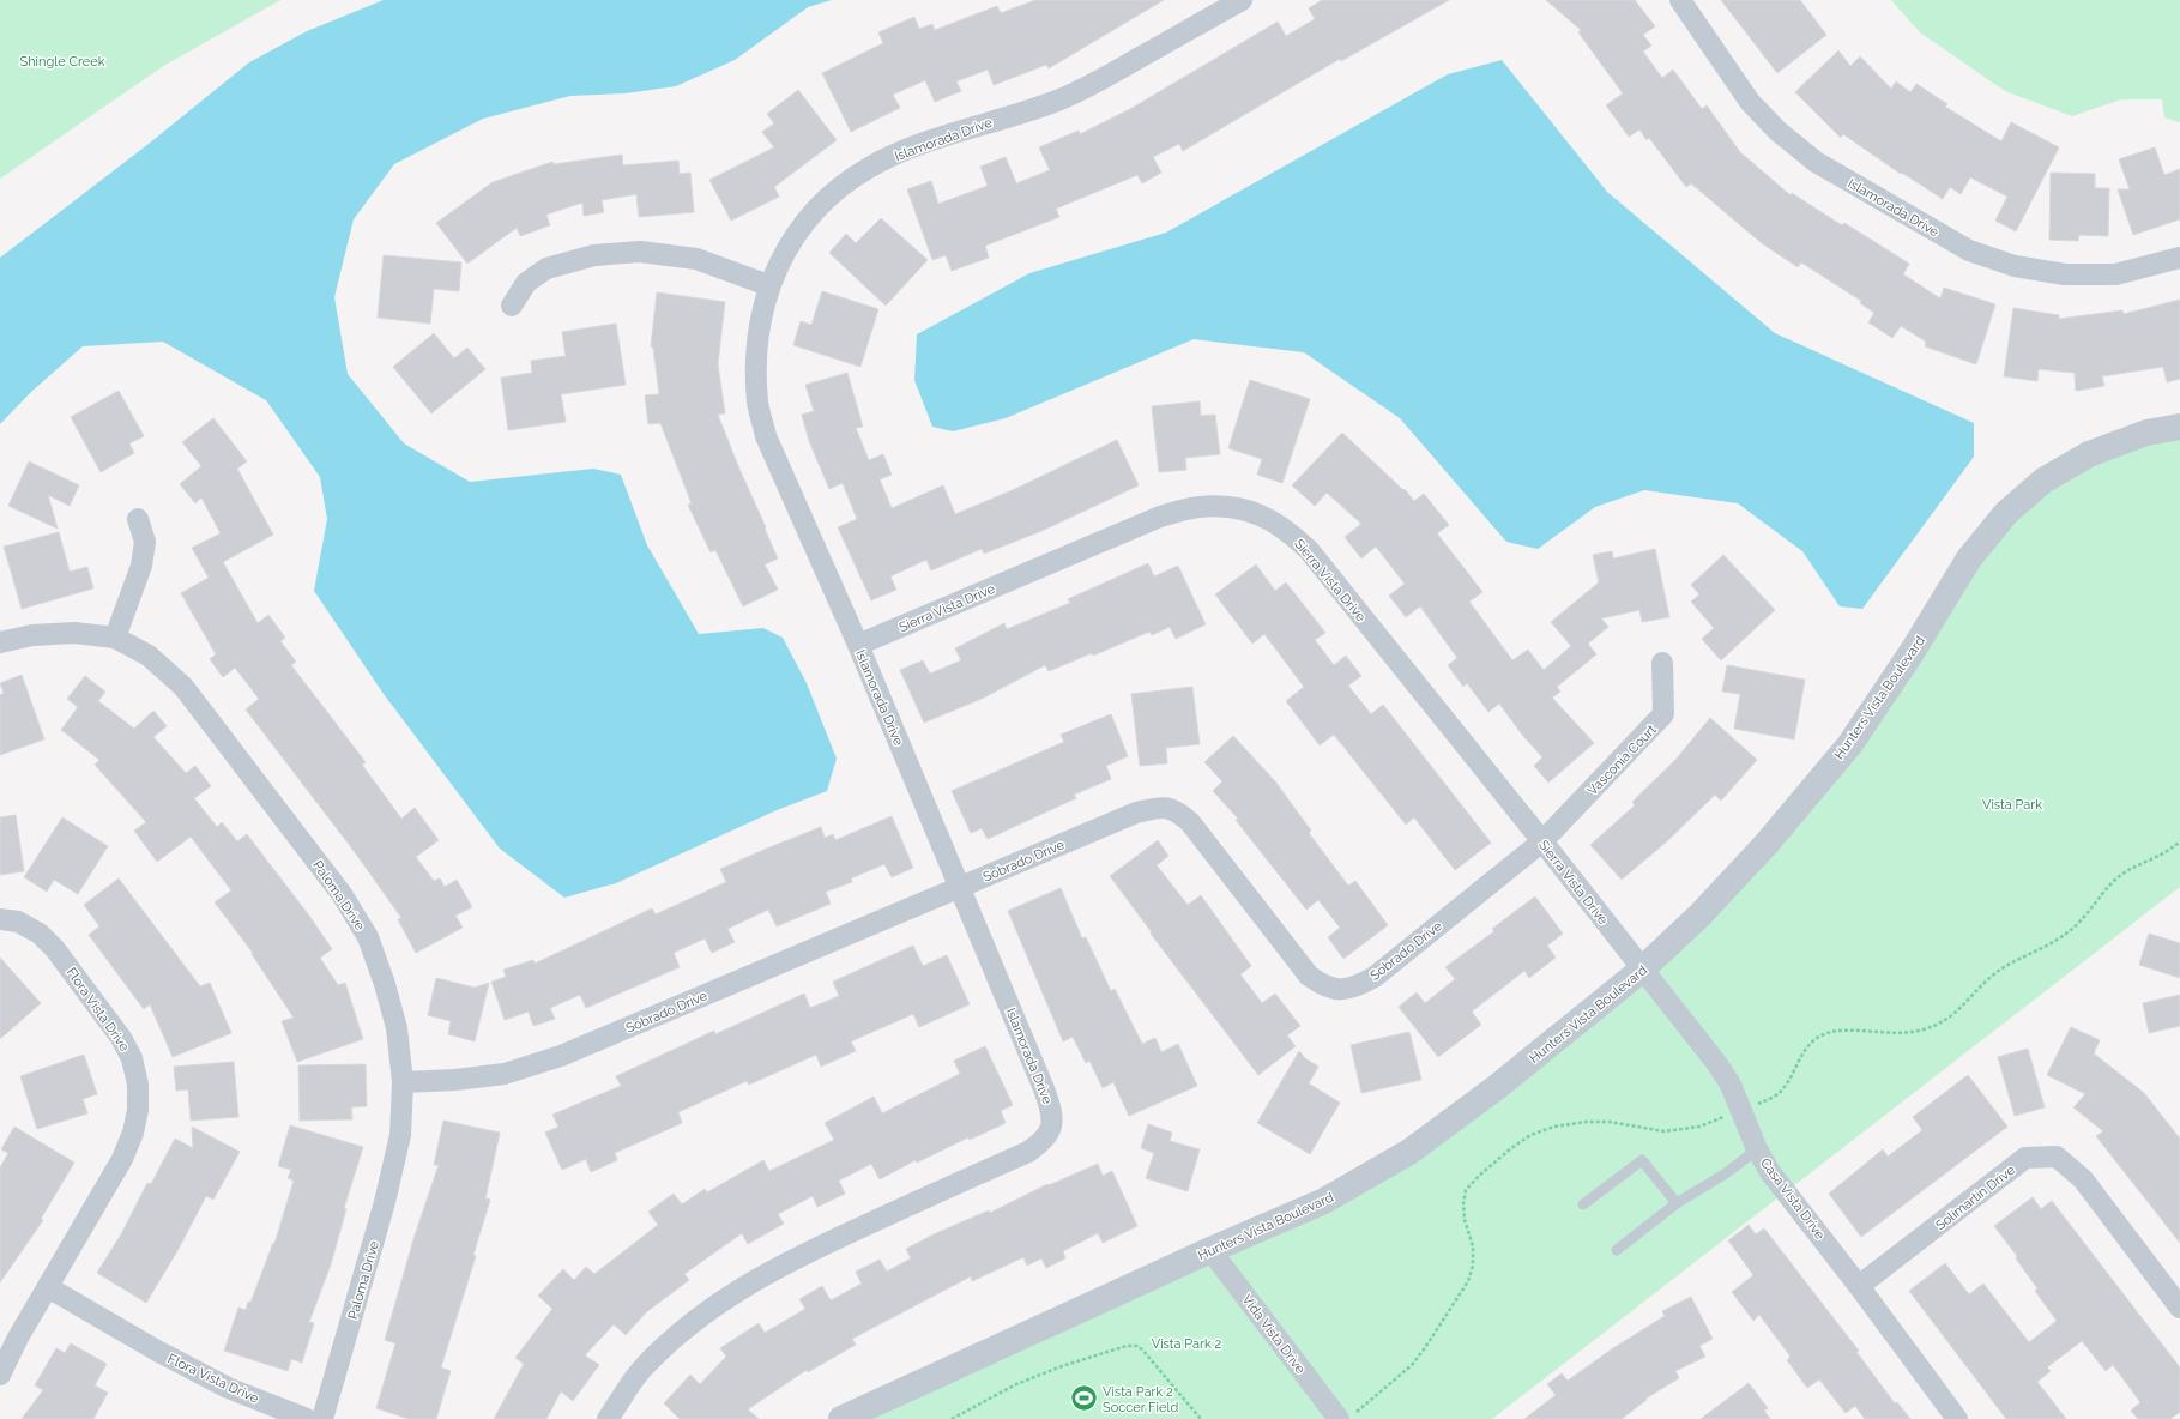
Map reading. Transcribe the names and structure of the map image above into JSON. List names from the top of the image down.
{
  "streets": {
    "street": [
      "Islamorada Drive",
      "Sierra Vista Drive",
      "Hunters Vista Boulevard",
      "Vasconia Court",
      "Sobrado Drive",
      "Paloma Drive",
      "Flora Vista Drive",
      "Solimartin Drive",
      "Casa Vista Drive",
      "Vida Vista Drive"
    ]
  },
  "crossings": [
    ["Islamorada Drive", "Sierra Vista Drive"],
    ["Islamorada Drive", "Sobrado Drive"],
    ["Sierra Vista Drive", "Hunters Vista Boulevard"],
    ["Sierra Vista Drive", "Vasconia Court"],
    ["Sierra Vista Drive", "Sobrado Drive"],
    ["Sierra Vista Drive", "Casa Vista Drive"],
    ["Hunters Vista Boulevard", "Casa Vista Drive"],
    ["Hunters Vista Boulevard", "Vida Vista Drive"],
    ["Vasconia Court", "Sobrado Drive"],
    ["Sobrado Drive", "Paloma Drive"],
    ["Solimartin Drive", "Casa Vista Drive"]
  ],
  "parks": ["Shingle Creek", "Vista Park", "Vista Park 2"],
  "places": {
    "sports": ["Vista Park 2 Soccer Field"]
  }
}
